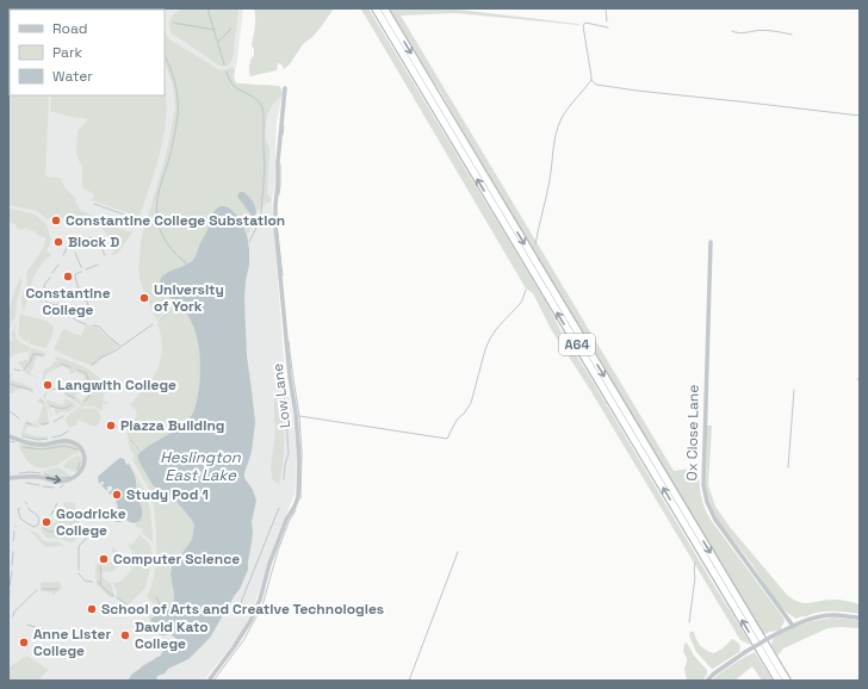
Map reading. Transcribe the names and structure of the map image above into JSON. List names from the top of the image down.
{
  "streets": {
    "highway": ["A64"],
    "street": ["Low Lane", "Ox Close Lane"]
  },
  "water": ["Heslington East Lake"],
  "places": [
    "Constantine College Substation",
    "Block D",
    "Constantine College",
    "University of York",
    "Langwith College",
    "Piazza Building",
    "Study Pod 1",
    "Goodricke College",
    "Computer Science",
    "School of Arts and Creative Technologies",
    "David Kato College",
    "Anne Lister College"
  ],
  "legend": ["Road", "Park", "Water"]
}
